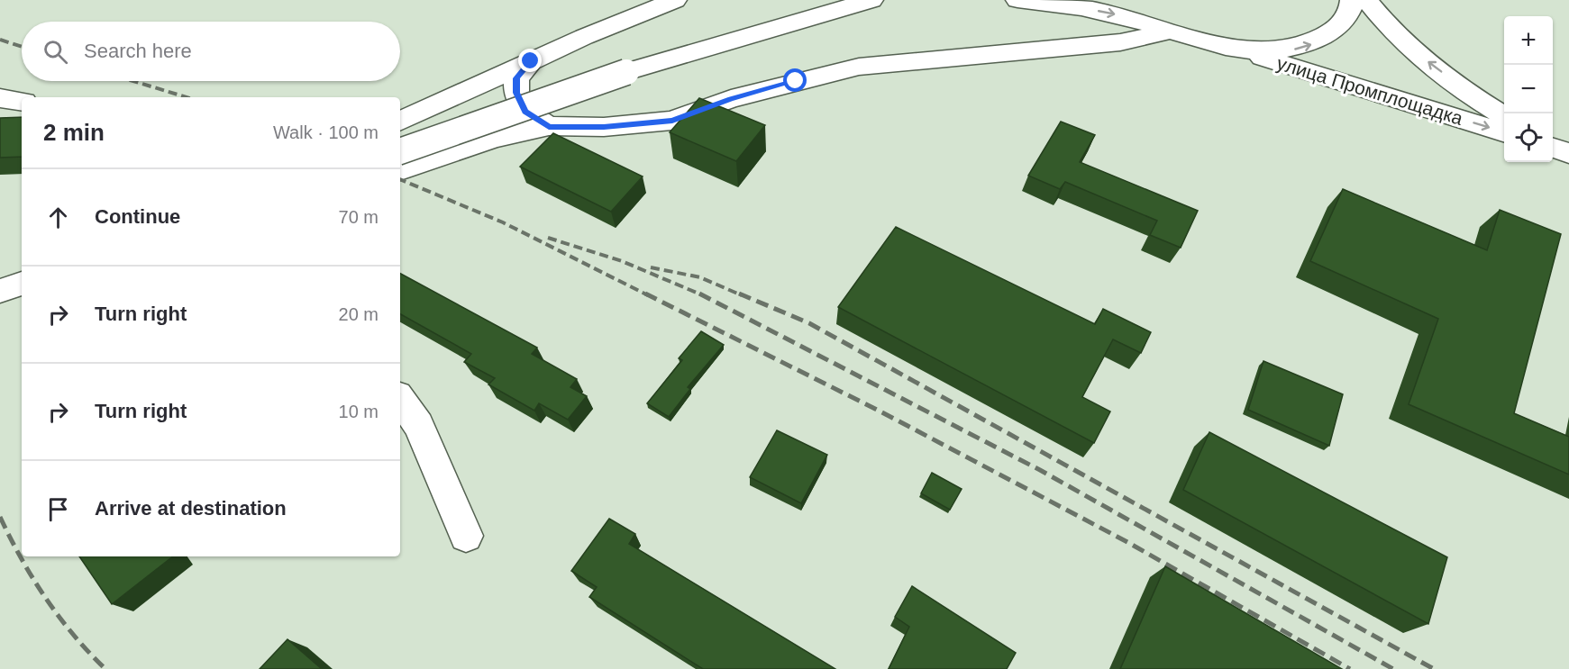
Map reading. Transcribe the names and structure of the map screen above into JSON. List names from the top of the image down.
{
  "streets": {
    "street": ["улица Промплощадка"]
  },
  "page": {
    "map_buttons": ["+", "−"],
    "search": "Search here",
    "heading": ["2 min", "Walk · 100 m"],
    "list": [
      ["Continue", "70 m"],
      ["Turn right", "20 m"],
      ["Turn right", "10 m"],
      "Arrive at destination"
    ]
  }
}
